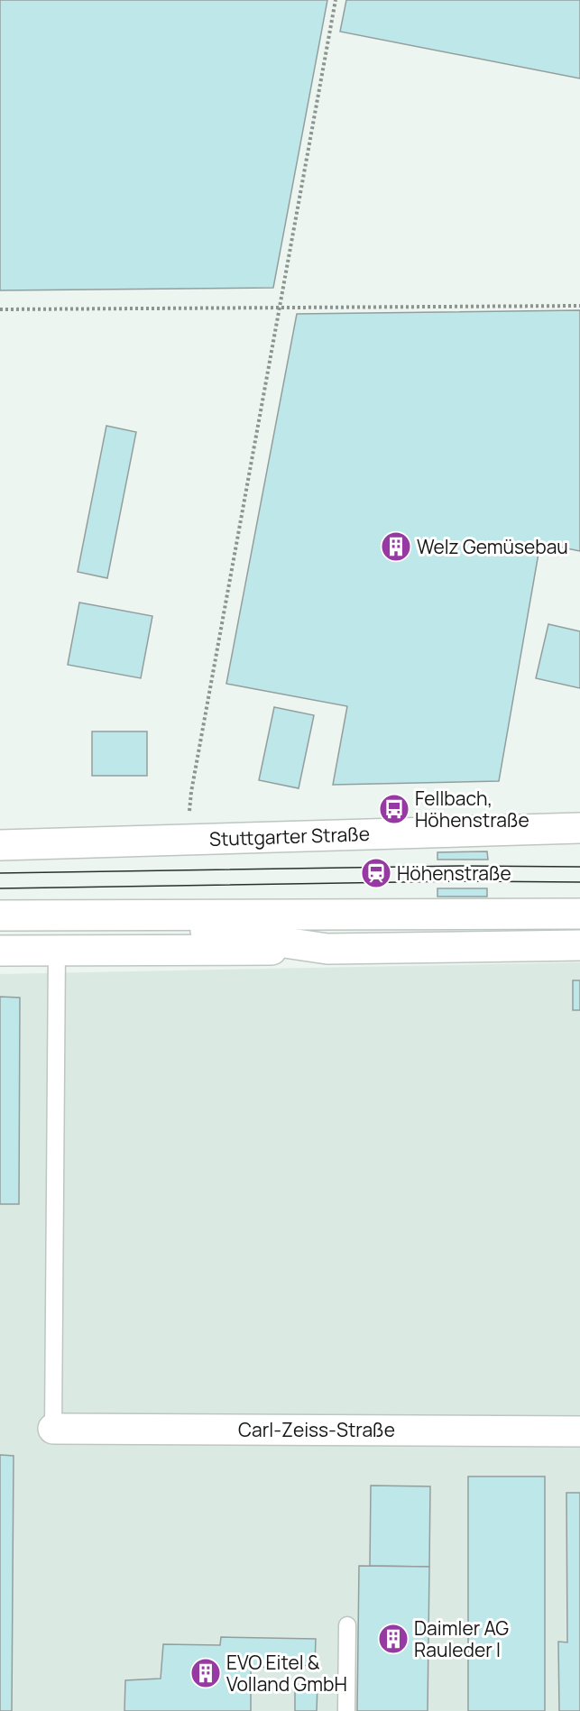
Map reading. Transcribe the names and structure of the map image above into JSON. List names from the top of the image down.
{
  "streets": {
    "main road": ["Stuttgarter Straße", "Carl-Zeiss-Straße"]
  },
  "places": {
    "building": ["Welz Gemüsebau", "Daimler AG Rauleder I", "EVO Eitel & Volland GmbH"],
    "bus stop": ["Fellbach, Höhenstraße"],
    "station": ["Höhenstraße"]
  }
}
